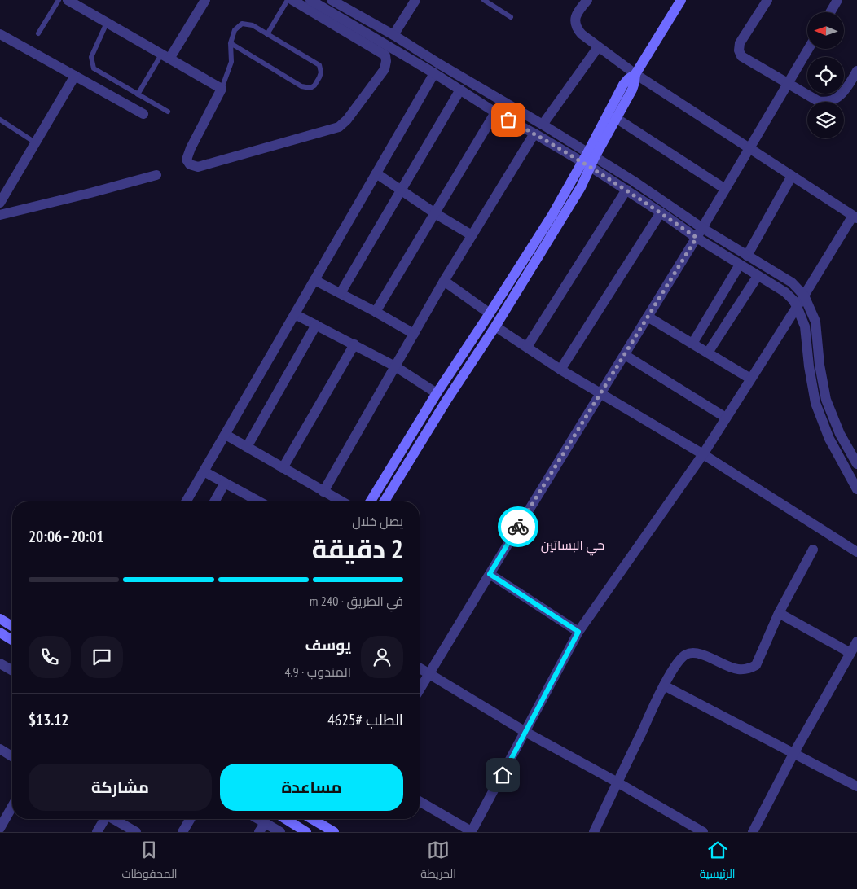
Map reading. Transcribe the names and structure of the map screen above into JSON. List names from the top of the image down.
{
  "districts": ["حي البساتين"],
  "north": "left",
  "page": {
    "heading": ["2 دقيقة", "يصل خلال", "20:01–20:06"],
    "panel": [
      "يوسف",
      "المندوب · 4.9",
      "الطلب #4625",
      "$13.12"
    ],
    "bar": "في الطريق · 240 m",
    "buttons": ["مساعدة", "مشاركة"],
    "tabs": ["الرئيسية", "الخريطة", "المحفوظات"]
  }
}
